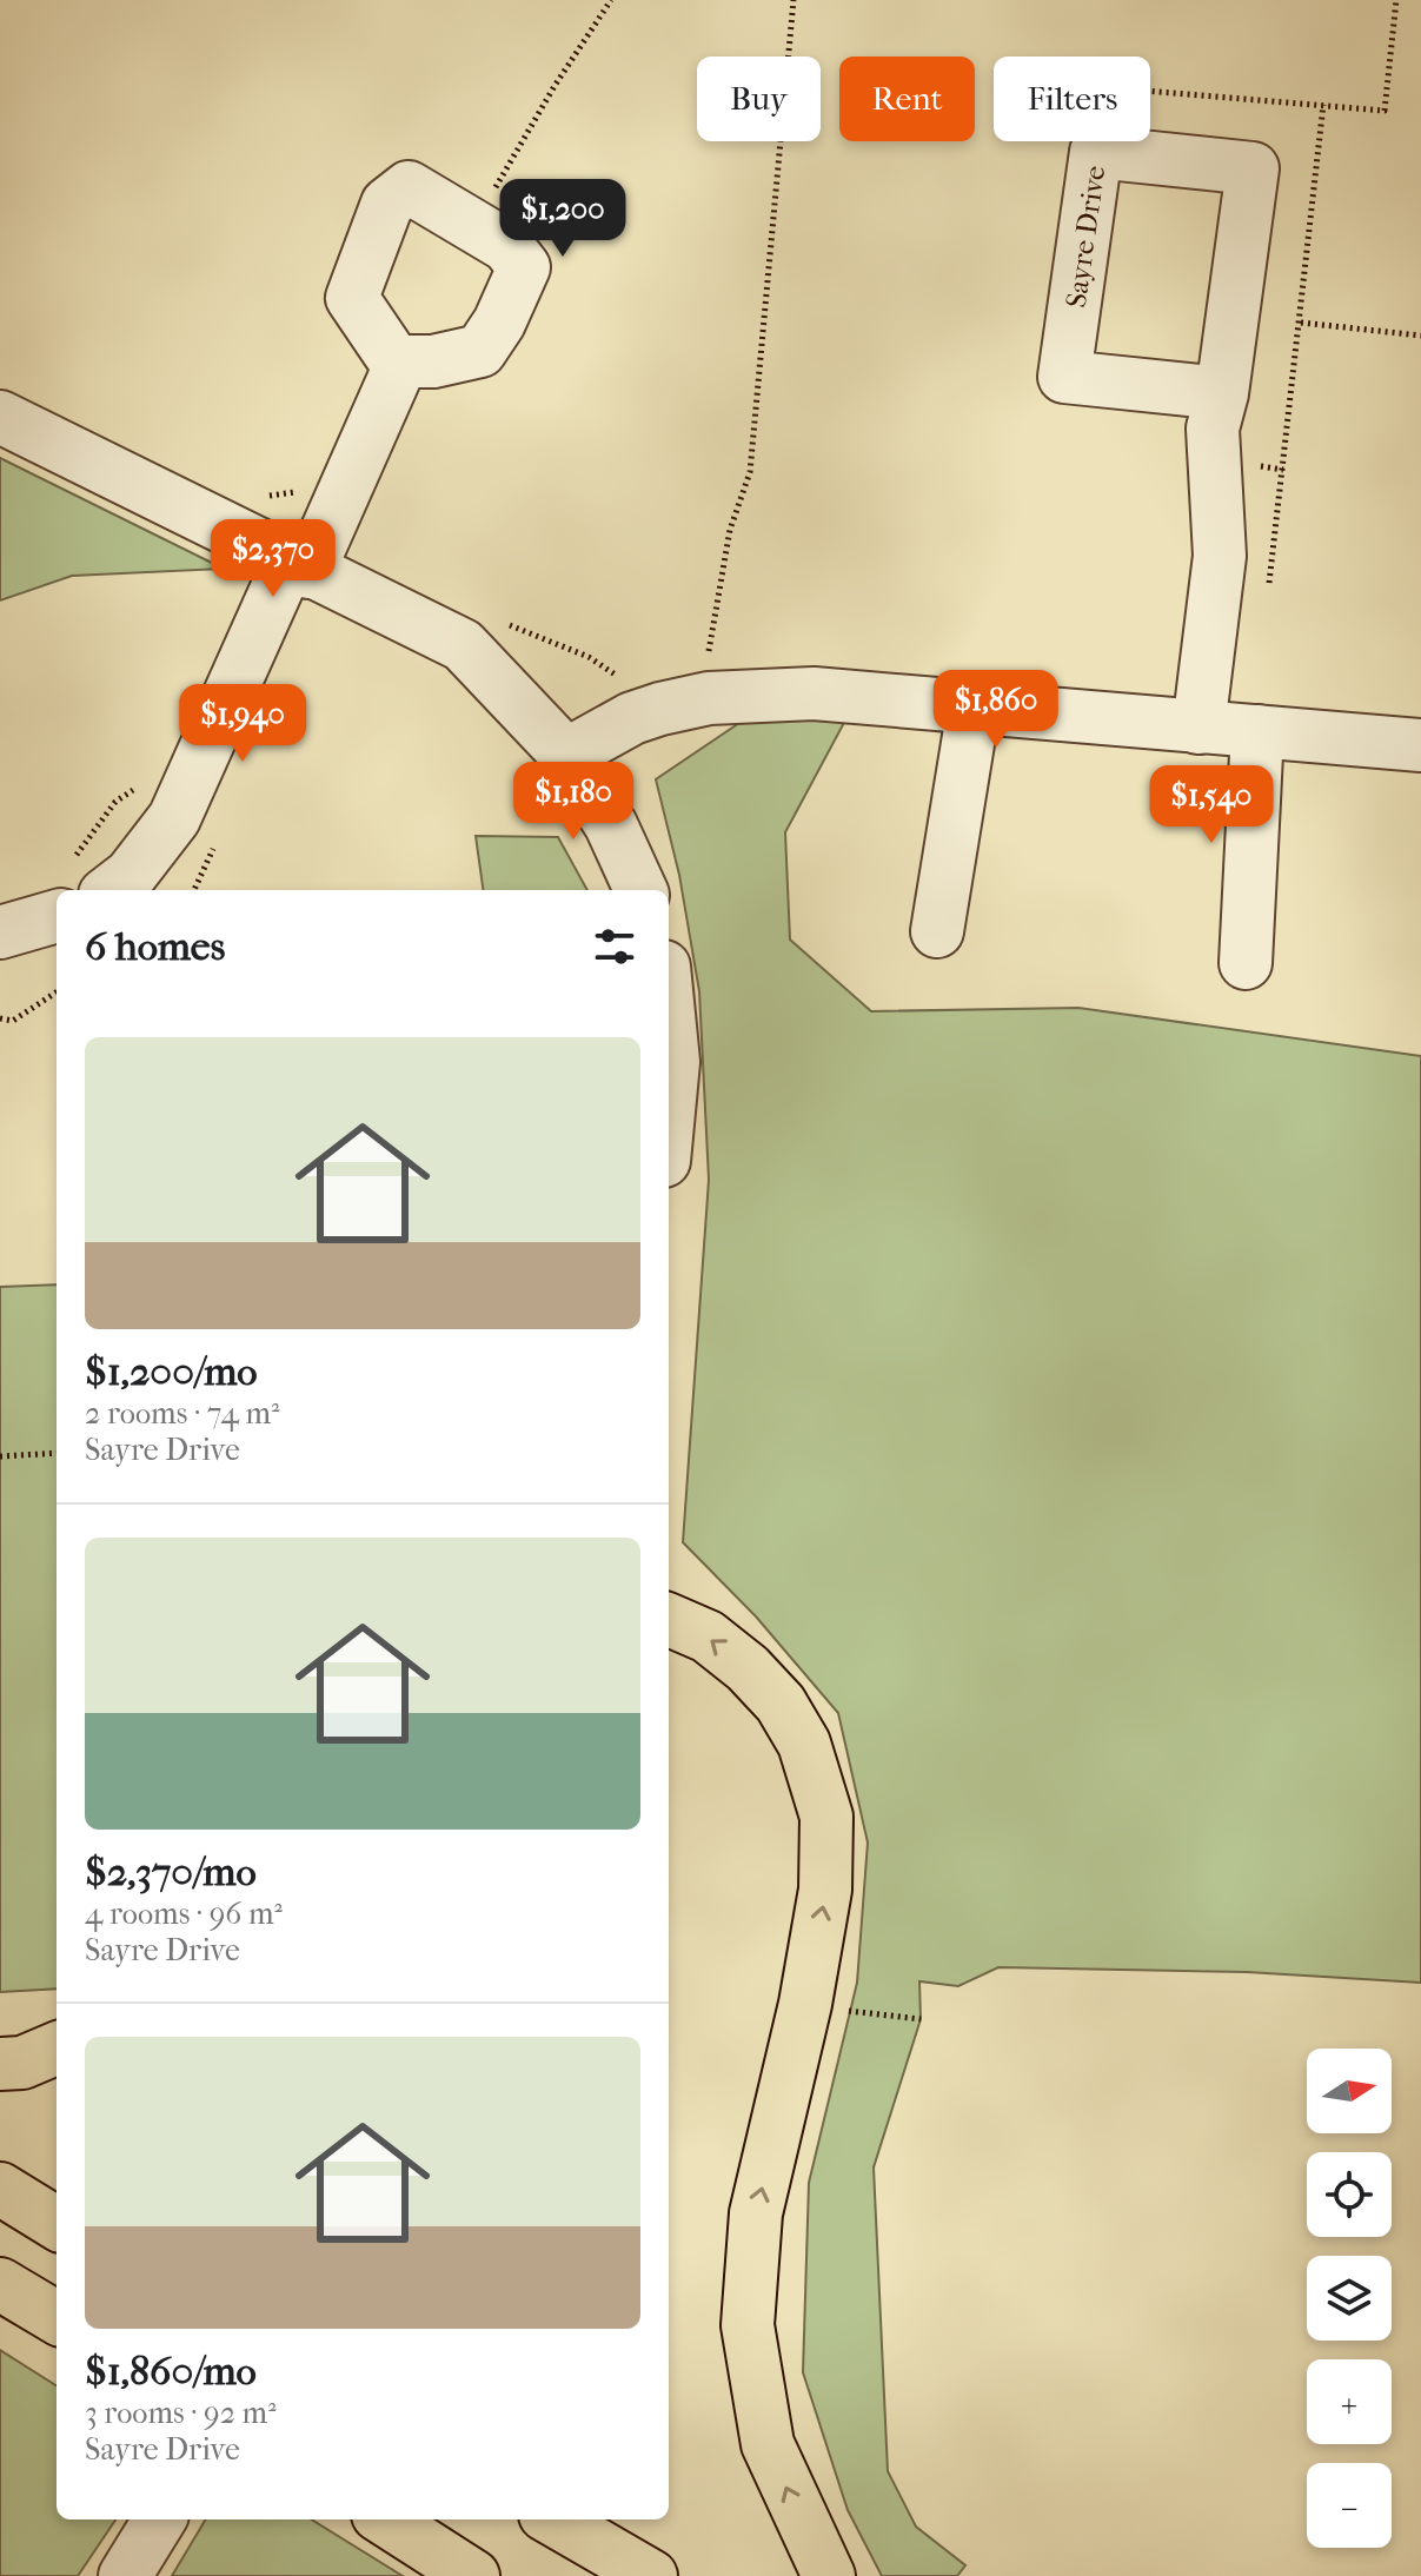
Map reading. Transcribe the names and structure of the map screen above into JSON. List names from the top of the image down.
{
  "streets": {
    "street": ["Sayre Drive"]
  },
  "north": "right",
  "page": {
    "chip": ["Buy", "Rent", "Filters"],
    "price": [
      "$1,200",
      "$2,370",
      "$1,860",
      "$1,940",
      "$1,180",
      "$1,540"
    ],
    "heading": "6 homes",
    "list": [
      {
        "name": "$1,200/mo",
        "note": "2 rooms · 74 m² · Sayre Drive"
      },
      {
        "name": "$2,370/mo",
        "note": "4 rooms · 96 m² · Sayre Drive"
      },
      {
        "name": "$1,860/mo",
        "note": "3 rooms · 92 m² · Sayre Drive"
      }
    ],
    "map_buttons": ["+", "−"]
  }
}
